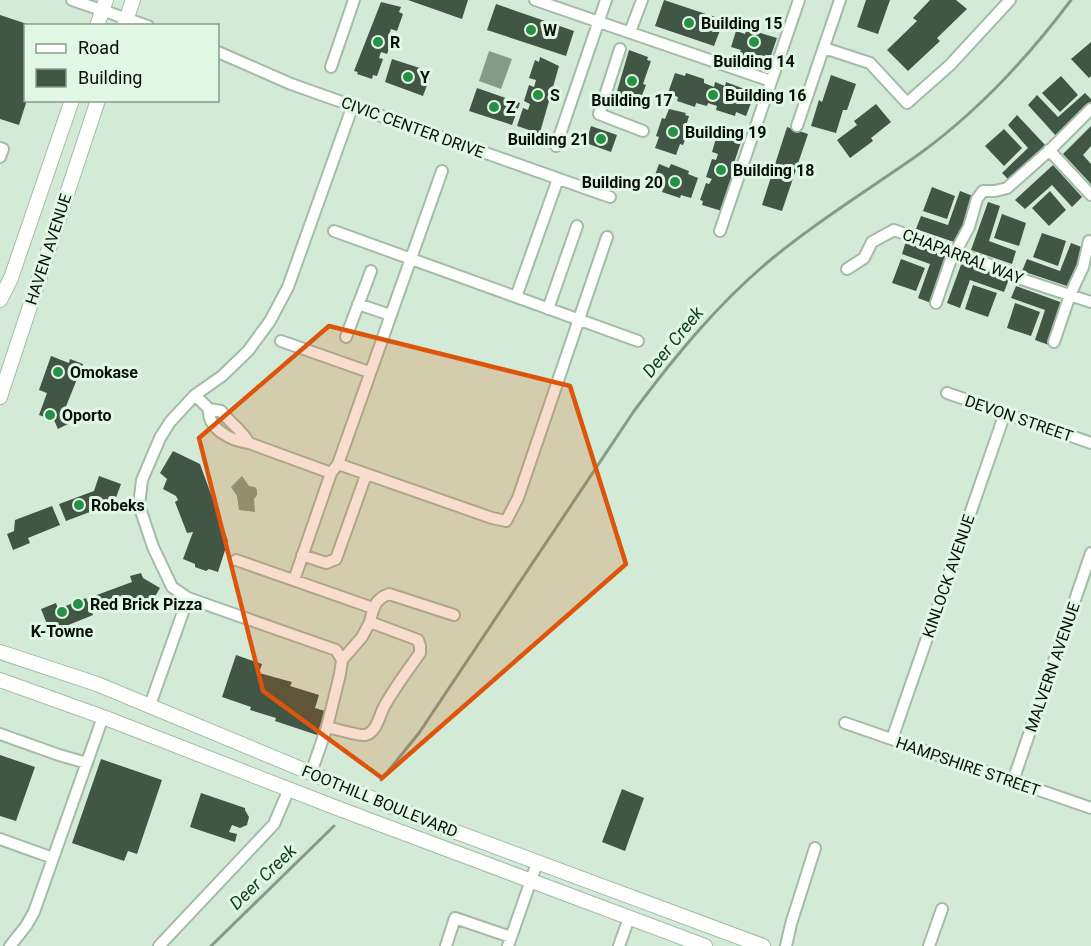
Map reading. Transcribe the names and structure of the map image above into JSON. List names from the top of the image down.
{
  "streets": {
    "main road": ["HAVEN AVENUE", "FOOTHILL BOULEVARD"],
    "street": [
      "CIVIC CENTER DRIVE",
      "CHAPARRAL WAY",
      "DEVON STREET",
      "KINLOCK AVENUE",
      "MALVERN AVENUE",
      "HAMPSHIRE STREET"
    ]
  },
  "crossings": [
    ["DEVON STREET", "KINLOCK AVENUE"],
    ["KINLOCK AVENUE", "HAMPSHIRE STREET"],
    ["MALVERN AVENUE", "HAMPSHIRE STREET"]
  ],
  "water": ["Deer Creek"],
  "places": [
    "Building 15",
    "W",
    "R",
    "Building 14",
    "Y",
    "Building 17",
    "S",
    "Building 16",
    "Z",
    "Building 19",
    "Building 21",
    "Building 18",
    "Building 20",
    "Omokase",
    "Oporto",
    "Robeks",
    "Red Brick Pizza",
    "K-Towne"
  ],
  "legend": ["Road", "Building"]
}
